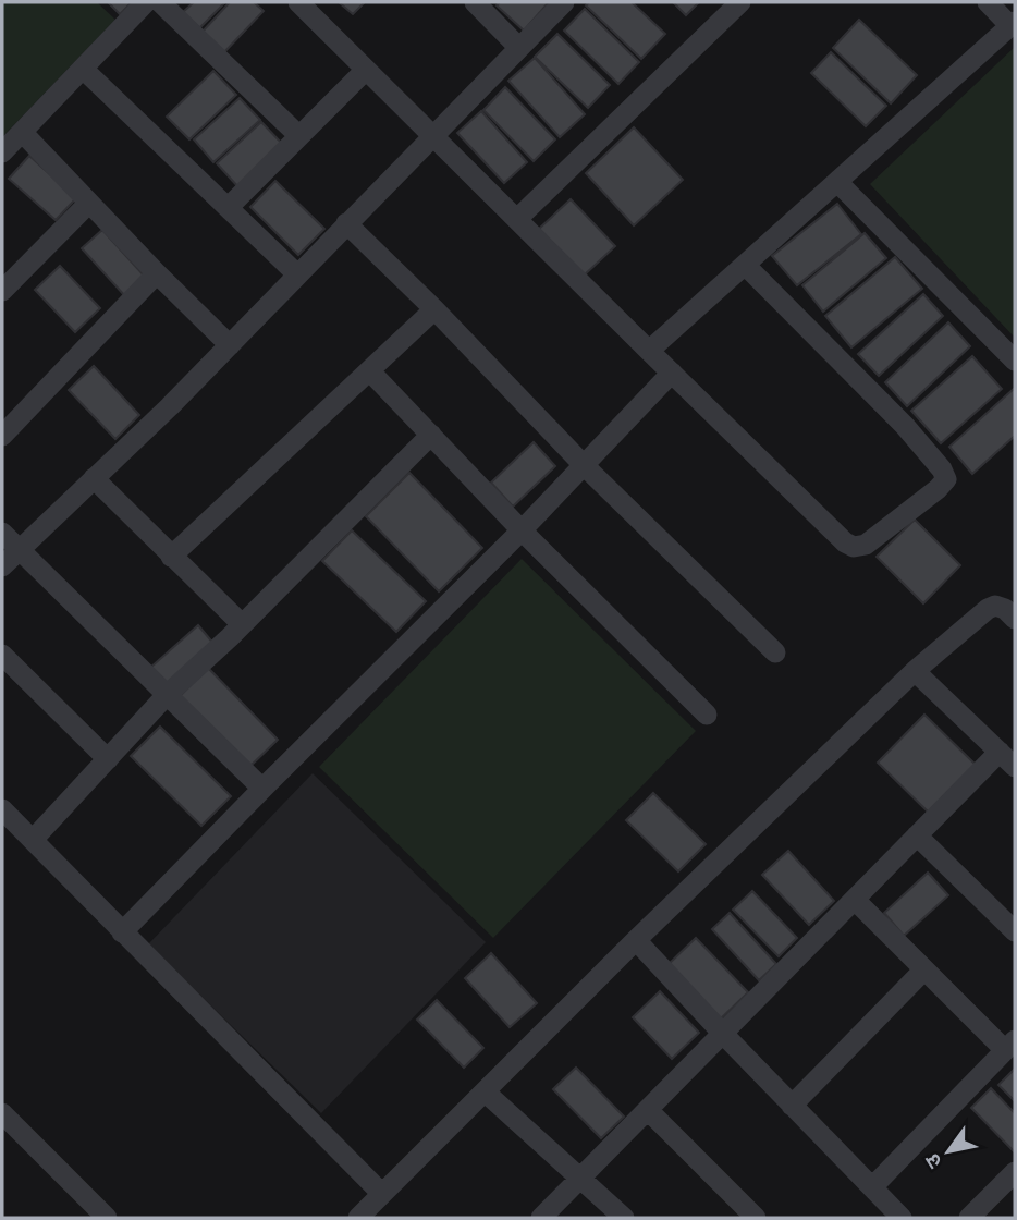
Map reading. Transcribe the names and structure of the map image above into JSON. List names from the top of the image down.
{
  "north": "bottom left"
}
